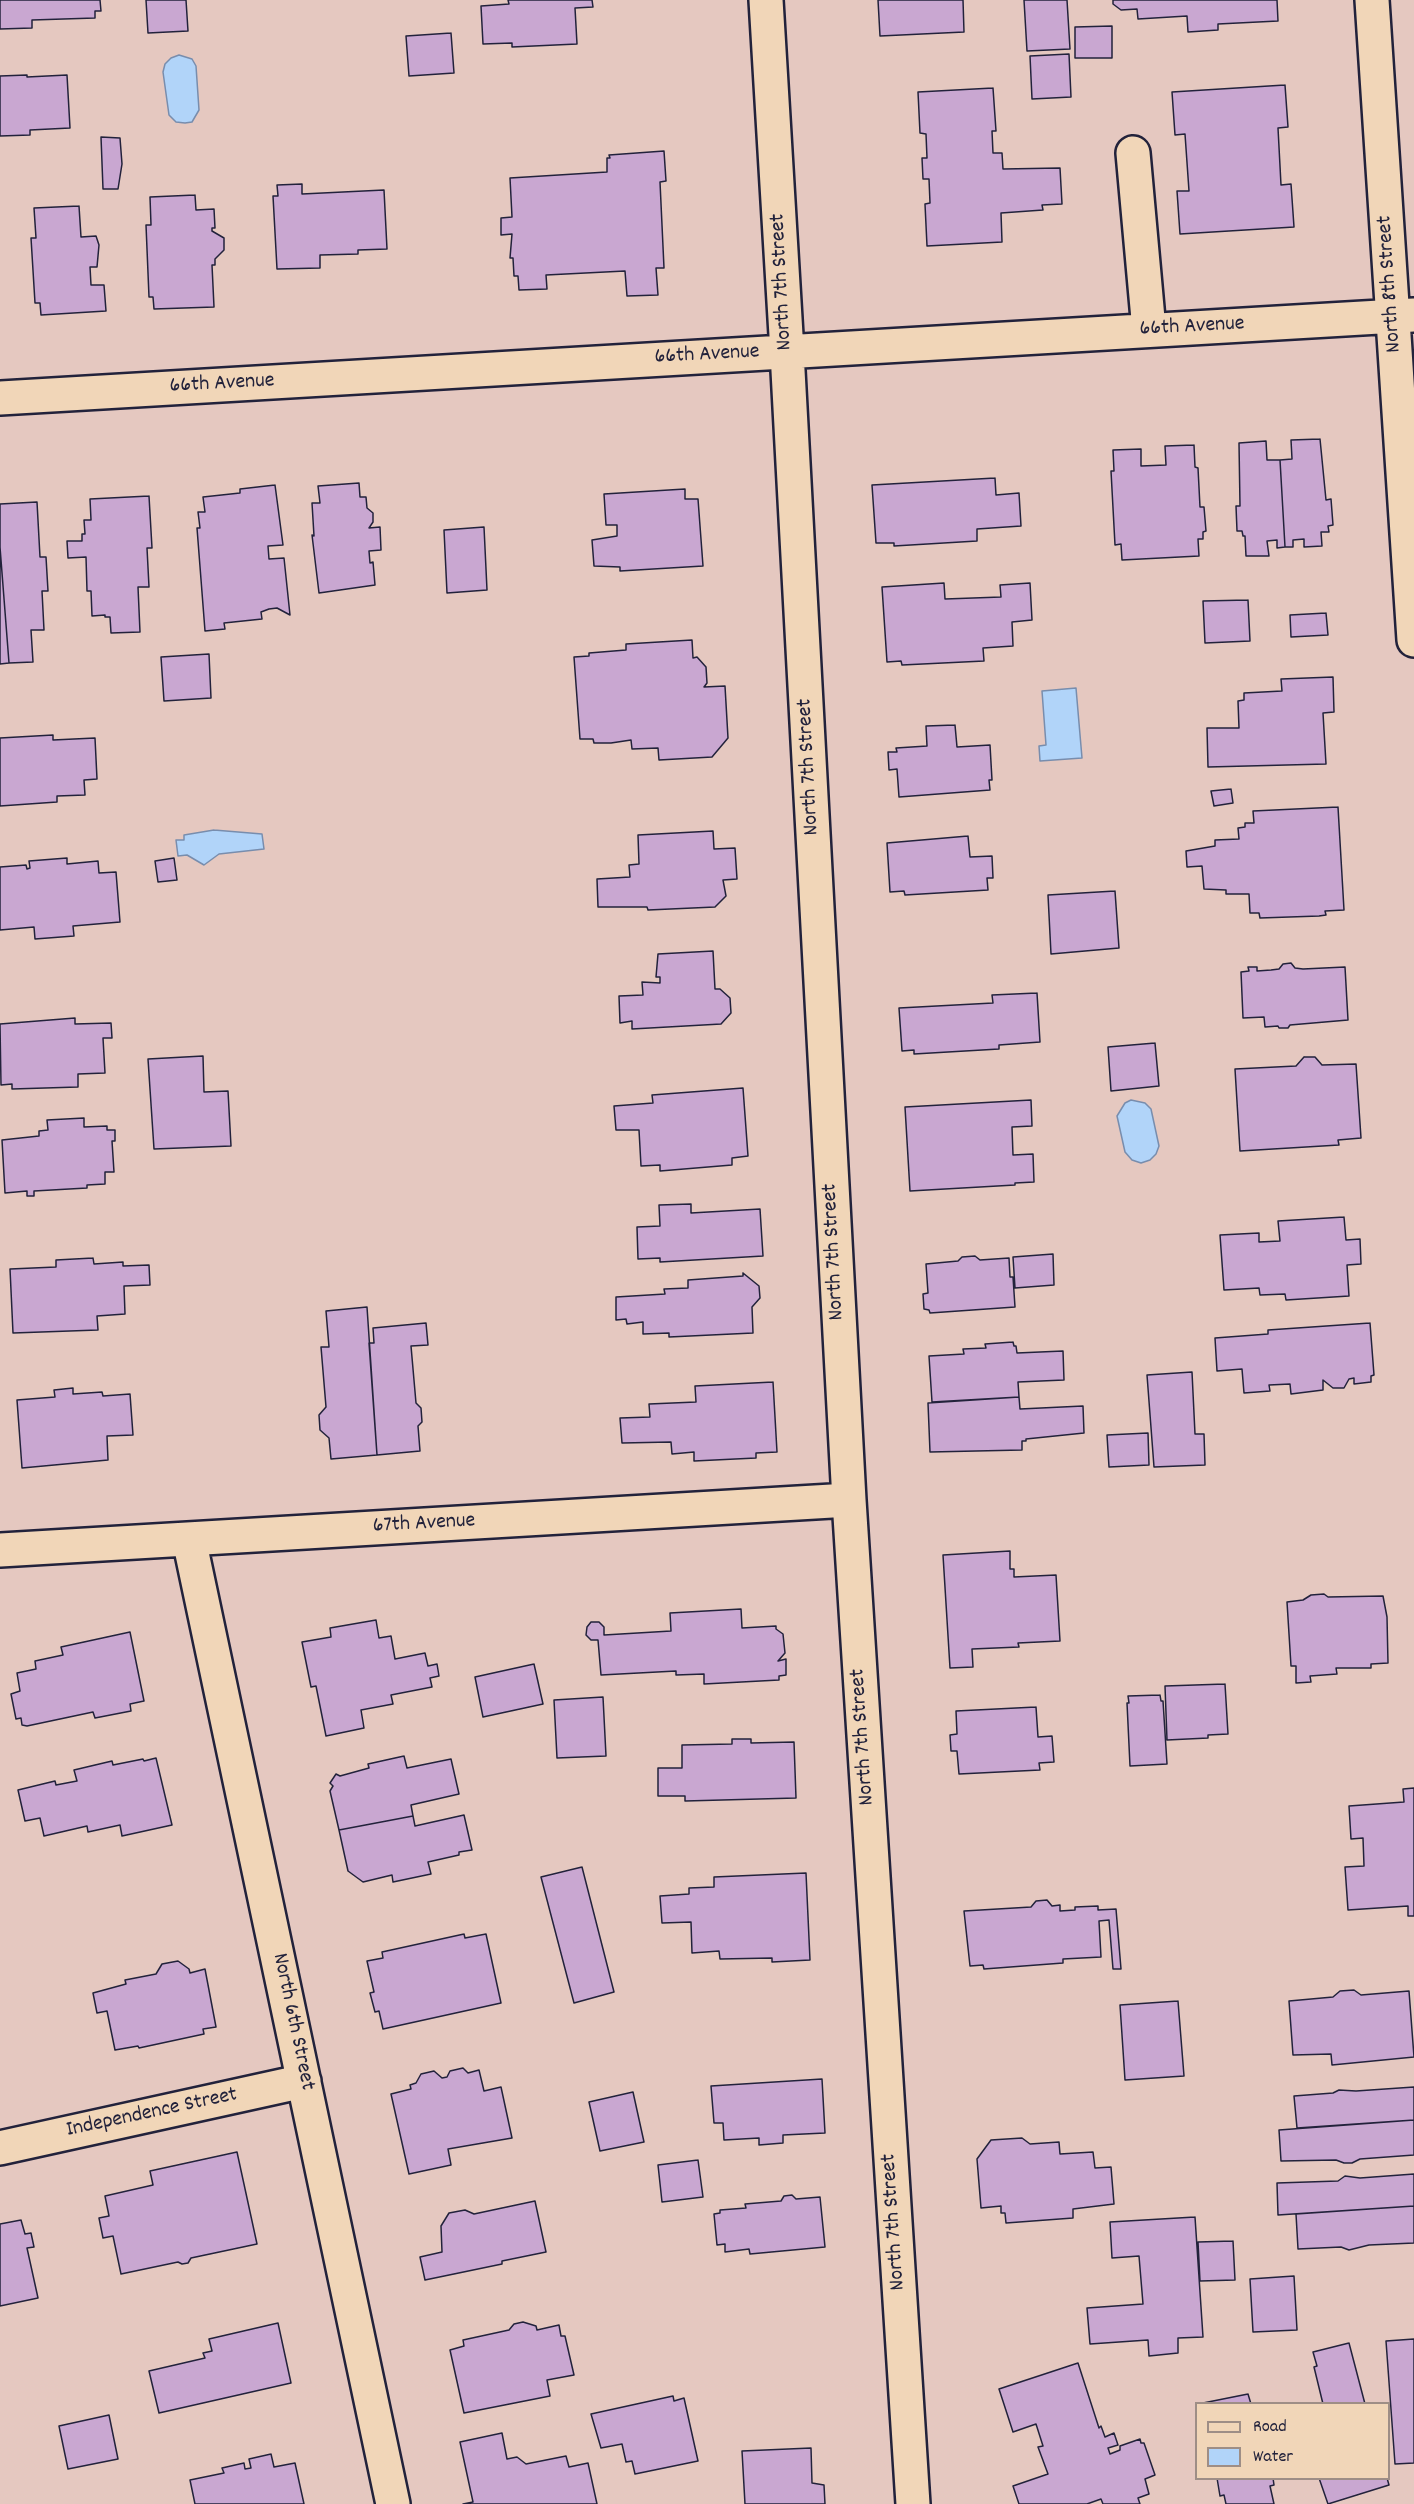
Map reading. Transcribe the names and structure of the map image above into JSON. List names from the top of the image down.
{
  "streets": {
    "street": [
      "North 7th Street",
      "North 8th Street",
      "66th Avenue",
      "67th Avenue",
      "North 6th Street",
      "Independence Street"
    ]
  },
  "crossings": [
    ["North 7th Street", "66th Avenue"],
    ["North 7th Street", "67th Avenue"],
    ["North 8th Street", "66th Avenue"],
    ["67th Avenue", "North 6th Street"],
    ["North 6th Street", "Independence Street"]
  ],
  "legend": ["Road", "Water"]
}
